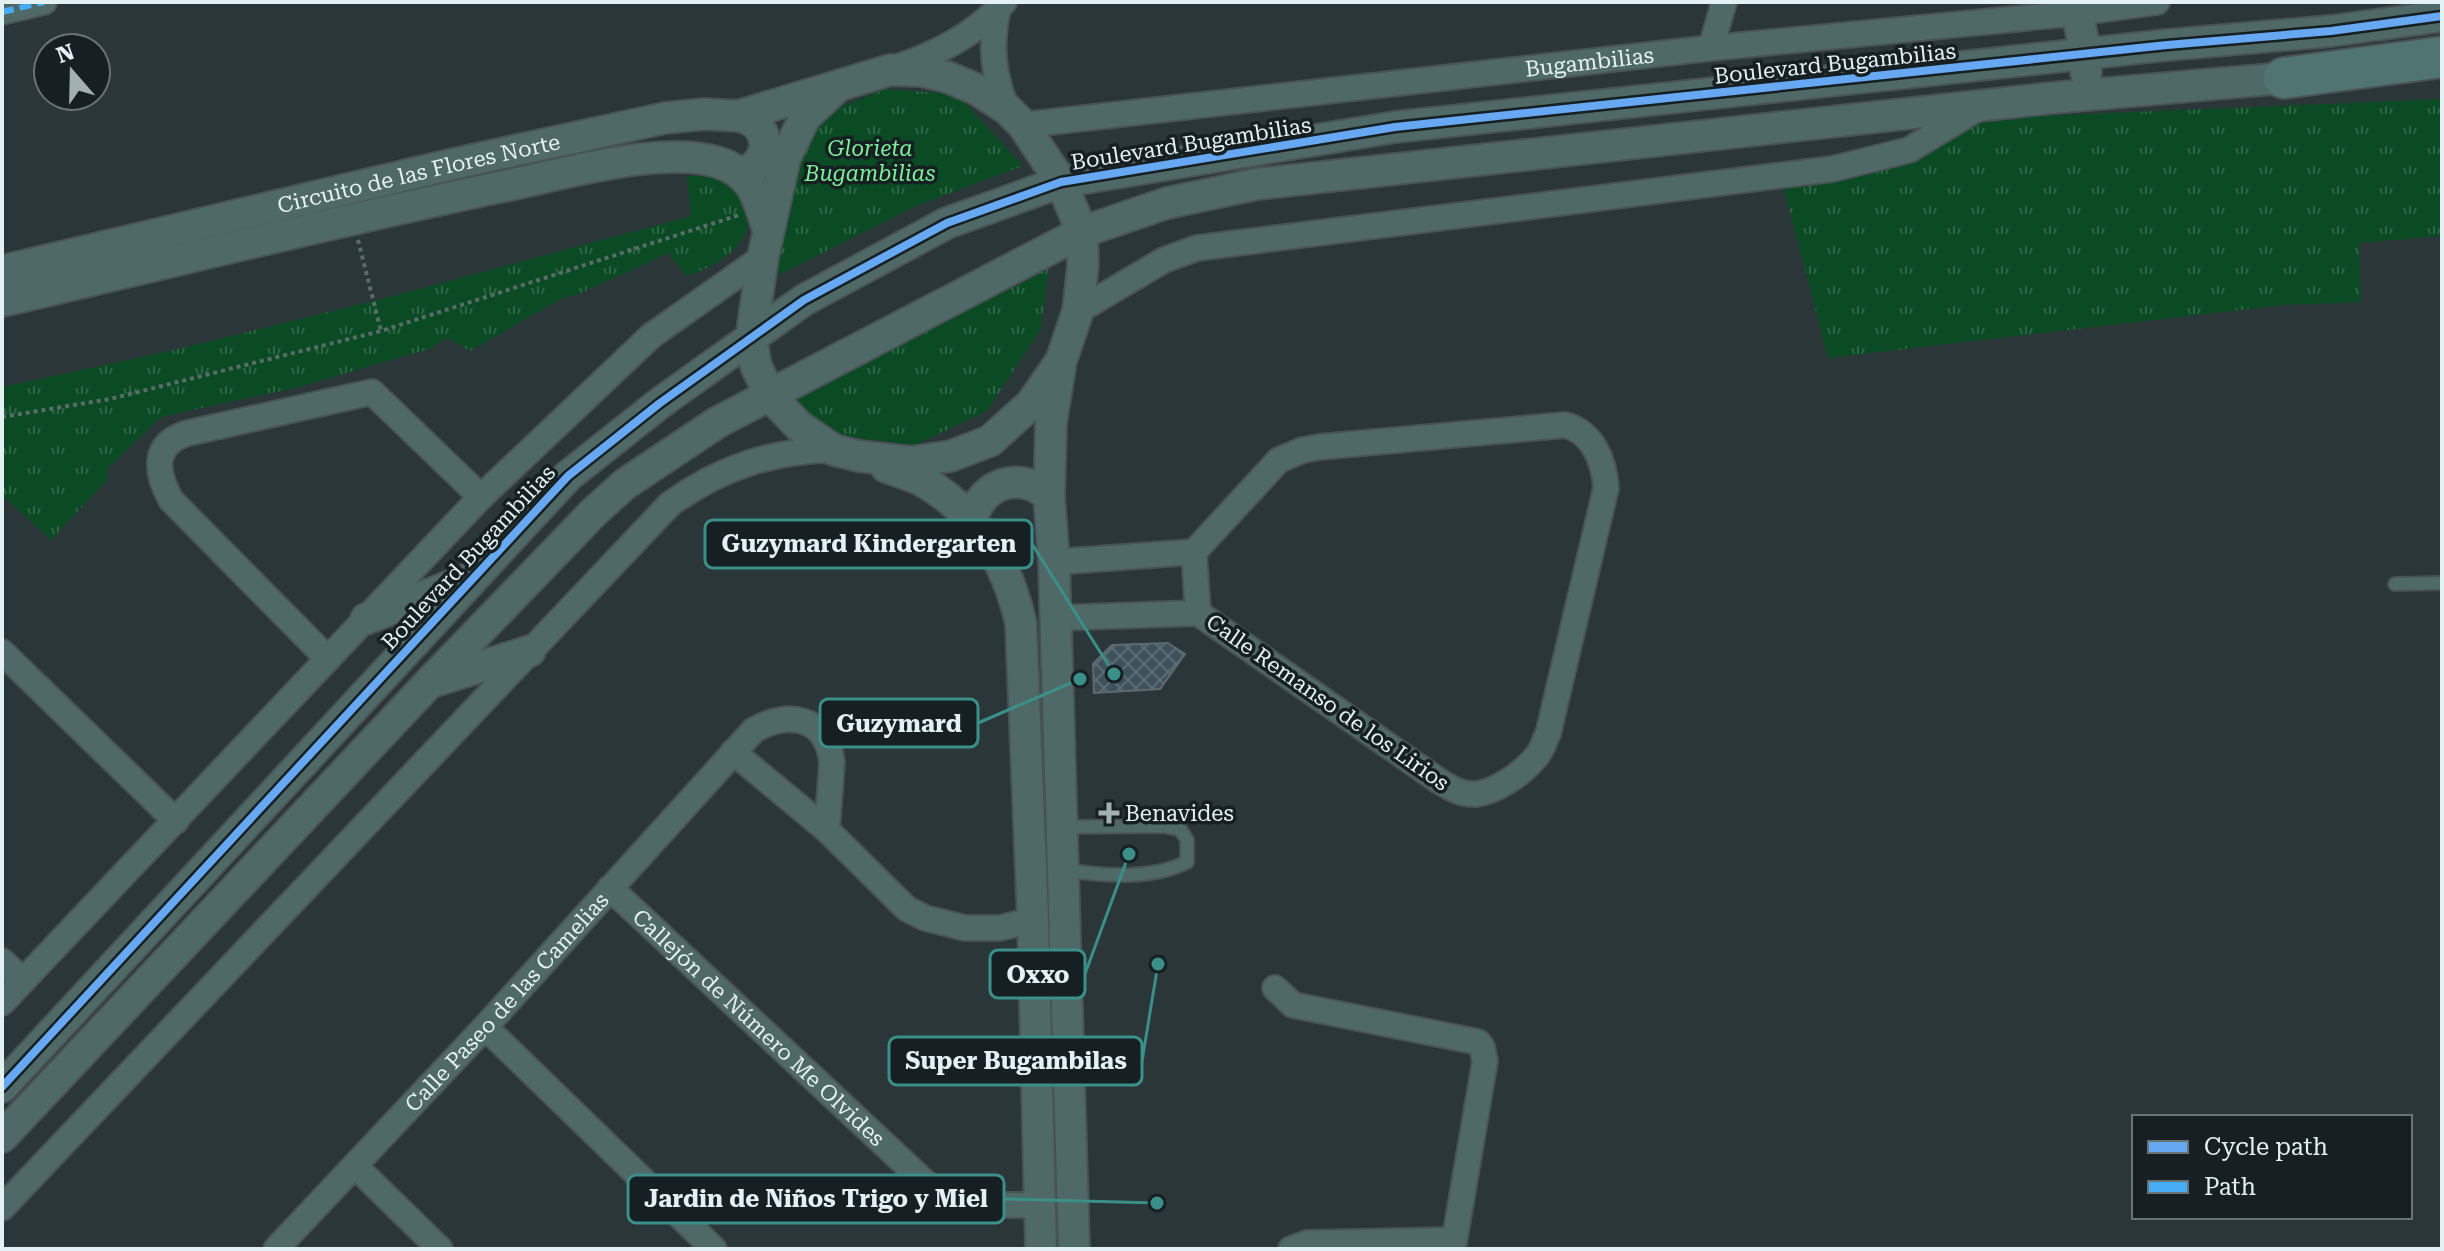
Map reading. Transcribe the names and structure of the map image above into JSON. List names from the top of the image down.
{
  "streets": {
    "street": [
      "Bugambilias",
      "Boulevard Bugambilias",
      "Circuito de las Flores Norte",
      "Calle Remanso de los Lirios",
      "Calle Paseo de las Camelias",
      "Callejón de Número Me Olvides"
    ]
  },
  "crossings": [
    ["Calle Paseo de las Camelias", "Callejón de Número Me Olvides"]
  ],
  "parks": ["Glorieta Bugambilias"],
  "places": {
    "other": [
      "Guzymard Kindergarten",
      "Guzymard",
      "Oxxo",
      "Super Bugambilas",
      "Jardin de Niños Trigo y Miel"
    ],
    "health": ["Benavides"]
  },
  "legend": ["Cycle path", "Path"],
  "north": "top"
}
